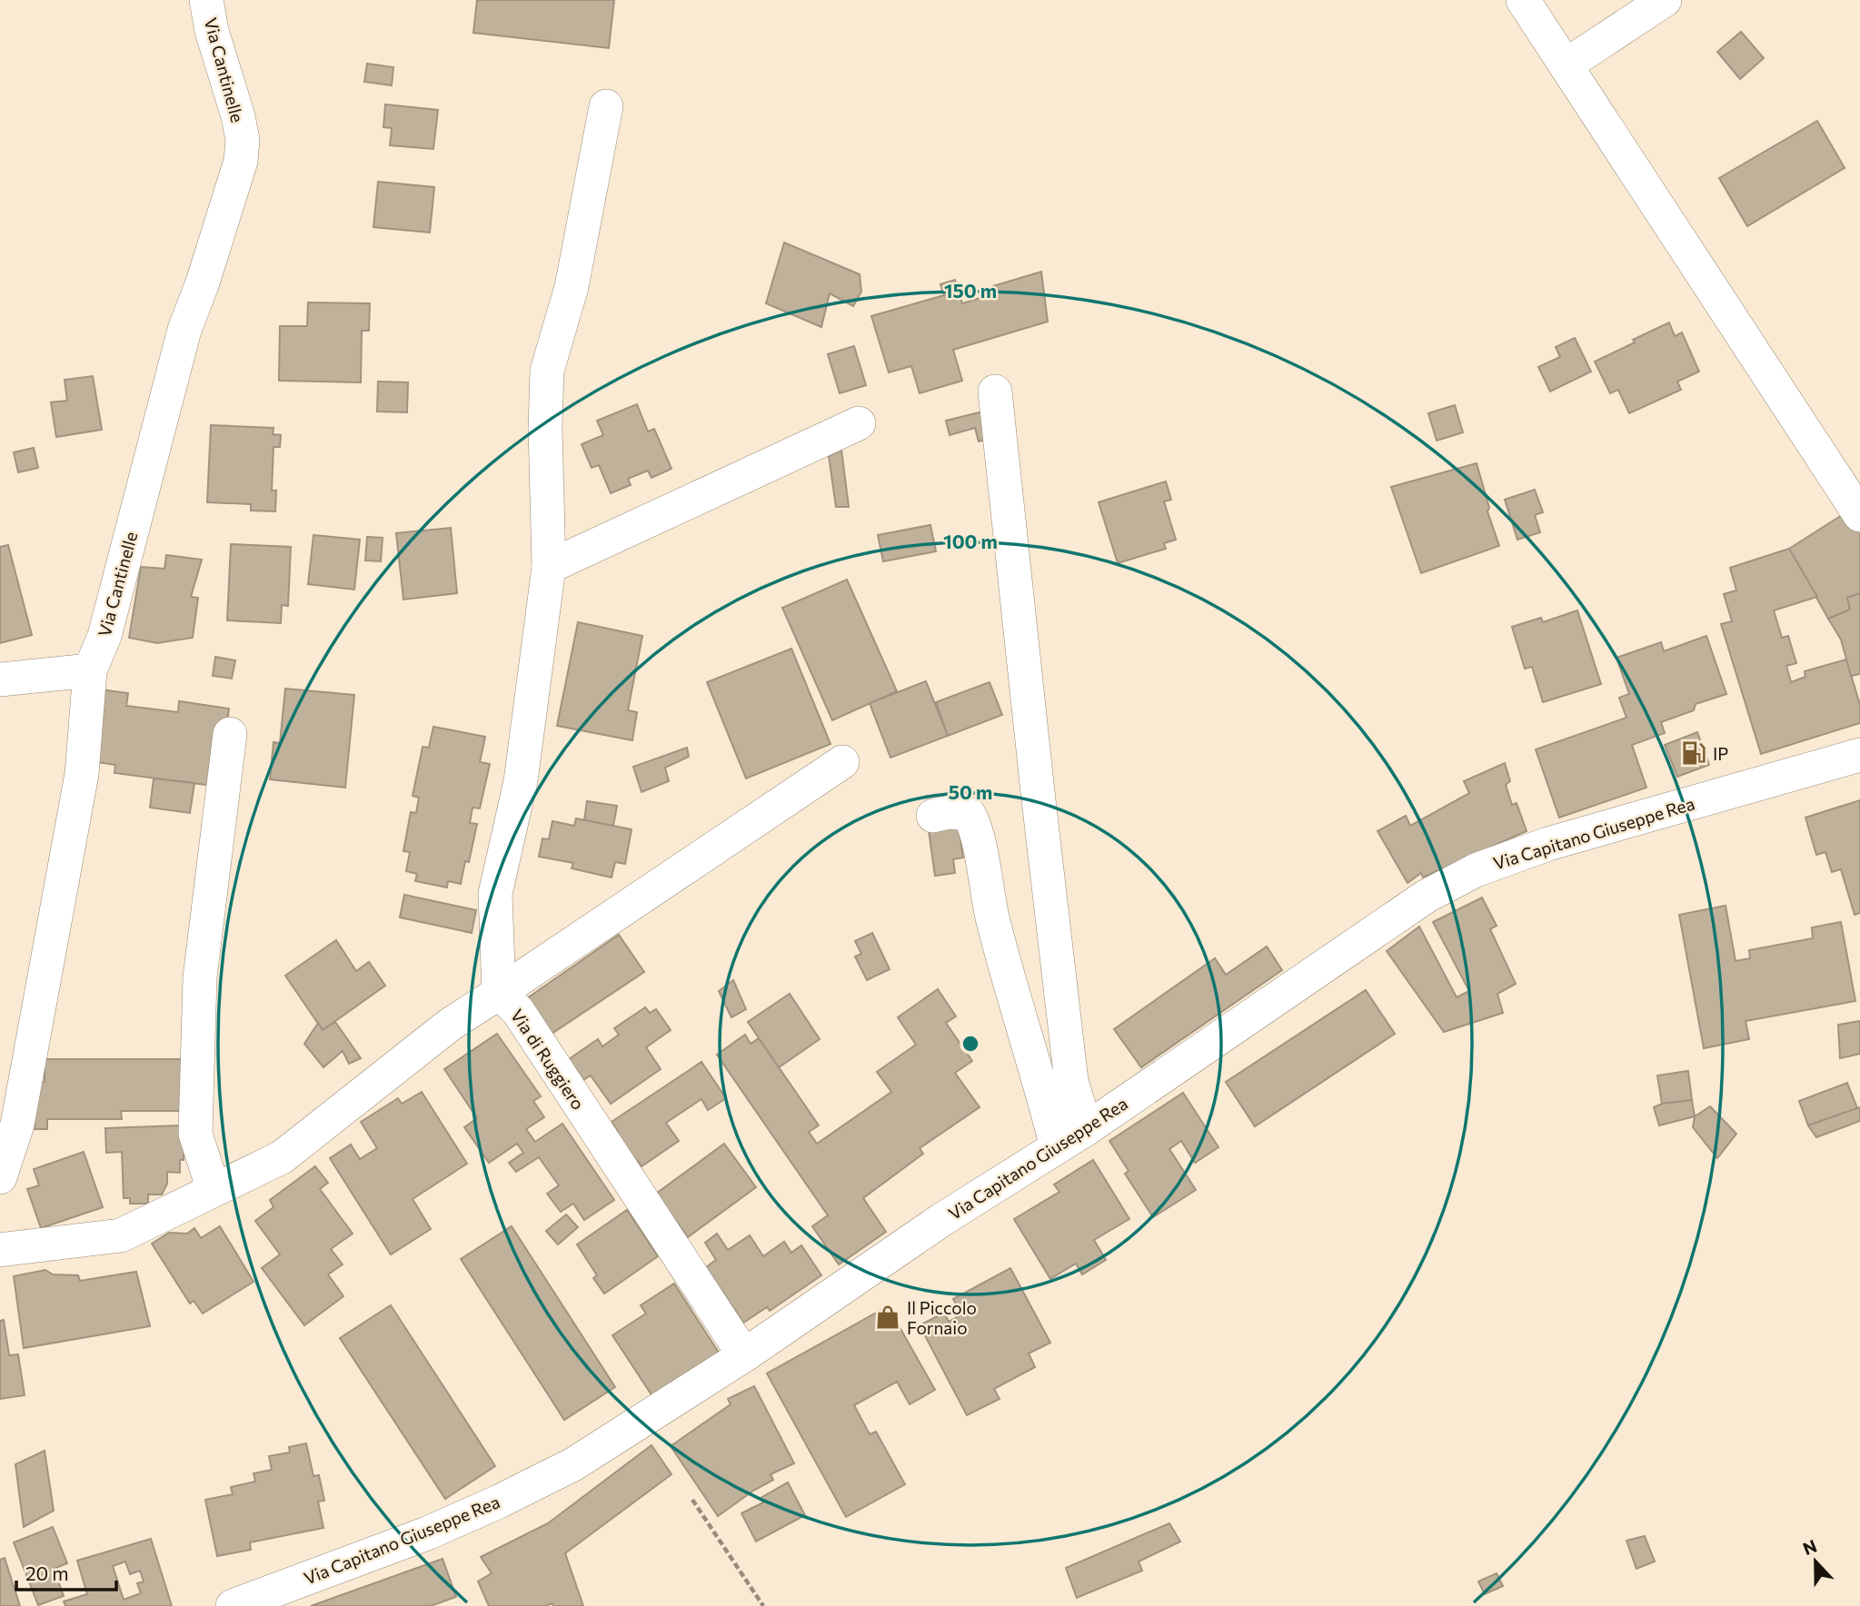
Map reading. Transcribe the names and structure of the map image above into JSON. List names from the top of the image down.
{
  "streets": {
    "street": ["Via Cantinelle", "Via Capitano Giuseppe Rea", "Via di Ruggiero"]
  },
  "crossings": [
    ["Via Capitano Giuseppe Rea", "Via di Ruggiero"]
  ],
  "places": {
    "fuel station": ["IP"],
    "shop": ["Il Piccolo Fornaio"]
  },
  "scale_bar": "20 m",
  "north": "top",
  "rings": ["150 m", "100 m", "50 m"]
}
